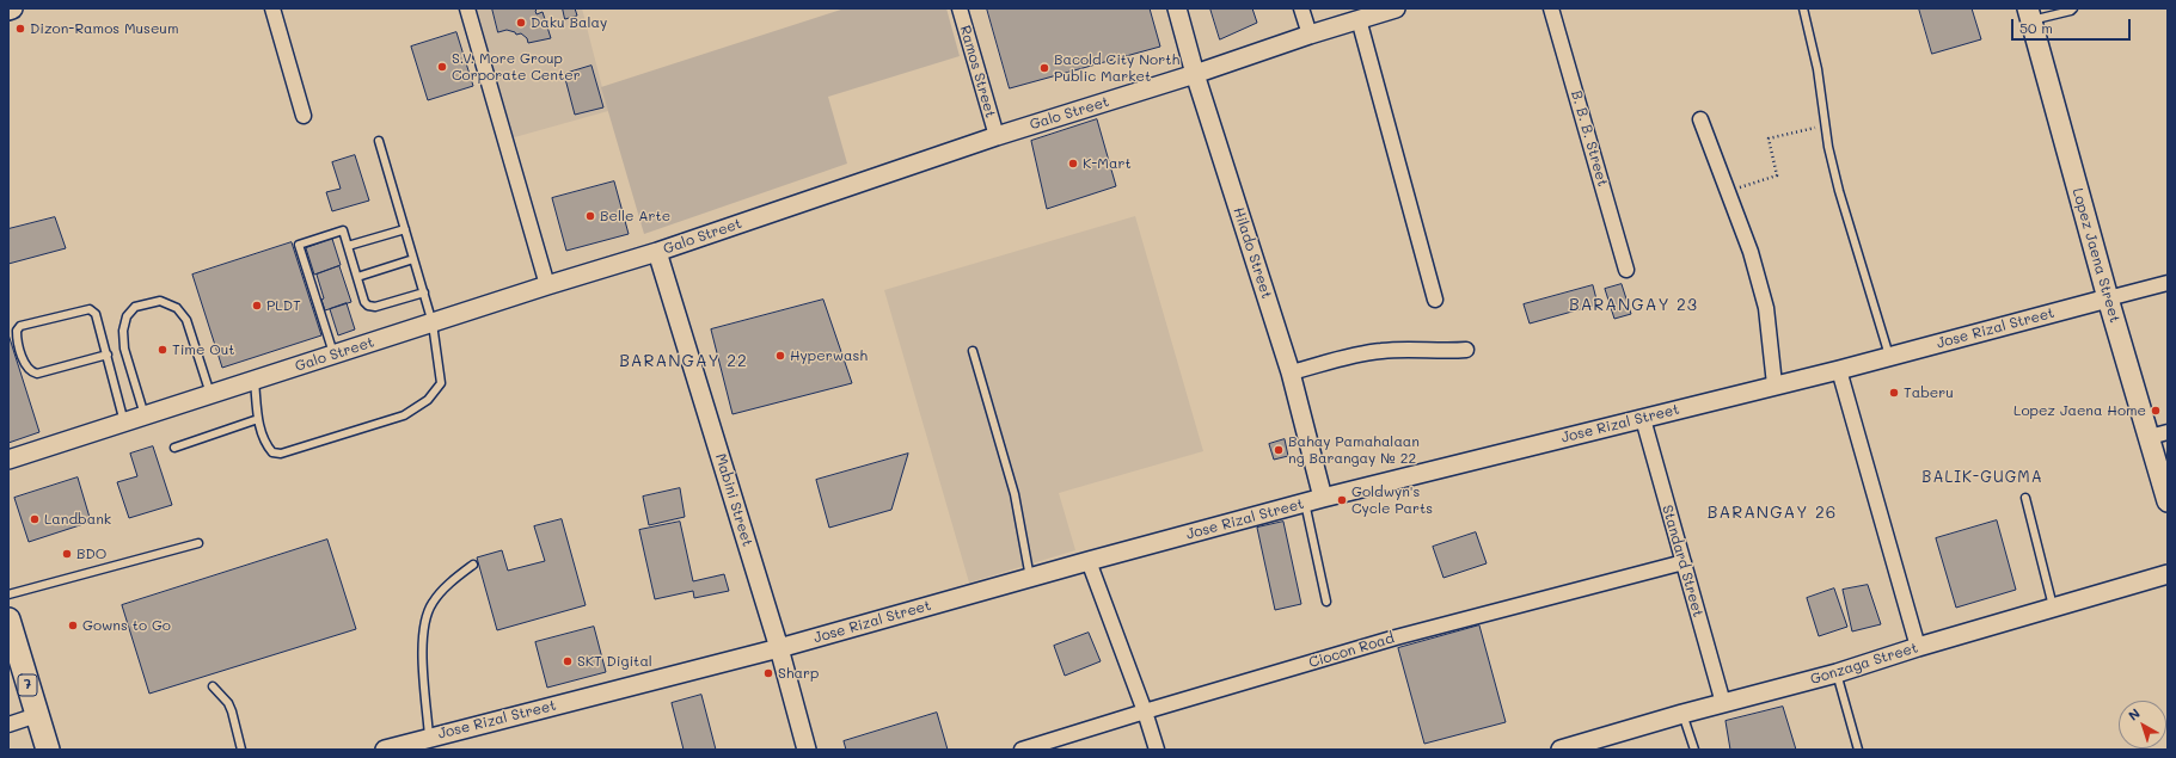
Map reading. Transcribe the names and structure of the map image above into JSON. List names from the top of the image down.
{
  "streets": {
    "main road": ["Lopez Jaena Street", "7"],
    "street": [
      "Ramos Street",
      "Galo Street",
      "B. B. B. Street",
      "Hilado Street",
      "Jose Rizal Street",
      "Mabini Street",
      "Standard Street",
      "Ciocon Road",
      "Gonzaga Street"
    ]
  },
  "crossings": [
    ["Ramos Street", "Galo Street"],
    ["Galo Street", "Hilado Street"],
    ["Galo Street", "Mabini Street"],
    ["Hilado Street", "Jose Rizal Street"],
    ["Lopez Jaena Street", "Jose Rizal Street"],
    ["Jose Rizal Street", "Mabini Street"],
    ["Jose Rizal Street", "Standard Street"],
    ["Standard Street", "Ciocon Road"],
    ["Standard Street", "Gonzaga Street"]
  ],
  "districts": [
    "BARANGAY 23",
    "BARANGAY 22",
    "BALIK-GUGMA",
    "BARANGAY 26"
  ],
  "places": [
    "Daku Balay",
    "Dizon-Ramos Museum",
    "S.V. More Group Corporate Center",
    "Bacold City North Public Market",
    "K-Mart",
    "Belle Arte",
    "PLDT",
    "Time Out",
    "Hyperwash",
    "Taberu",
    "Lopez Jaena Home",
    "Bahay Pamahalaan ng Barangay № 22",
    "Goldwyn's Cycle Parts",
    "Landbank",
    "BDO",
    "Gowns to Go",
    "SKT Digital",
    "Sharp"
  ],
  "scale_bar": "50 m",
  "north": "top left"
}
